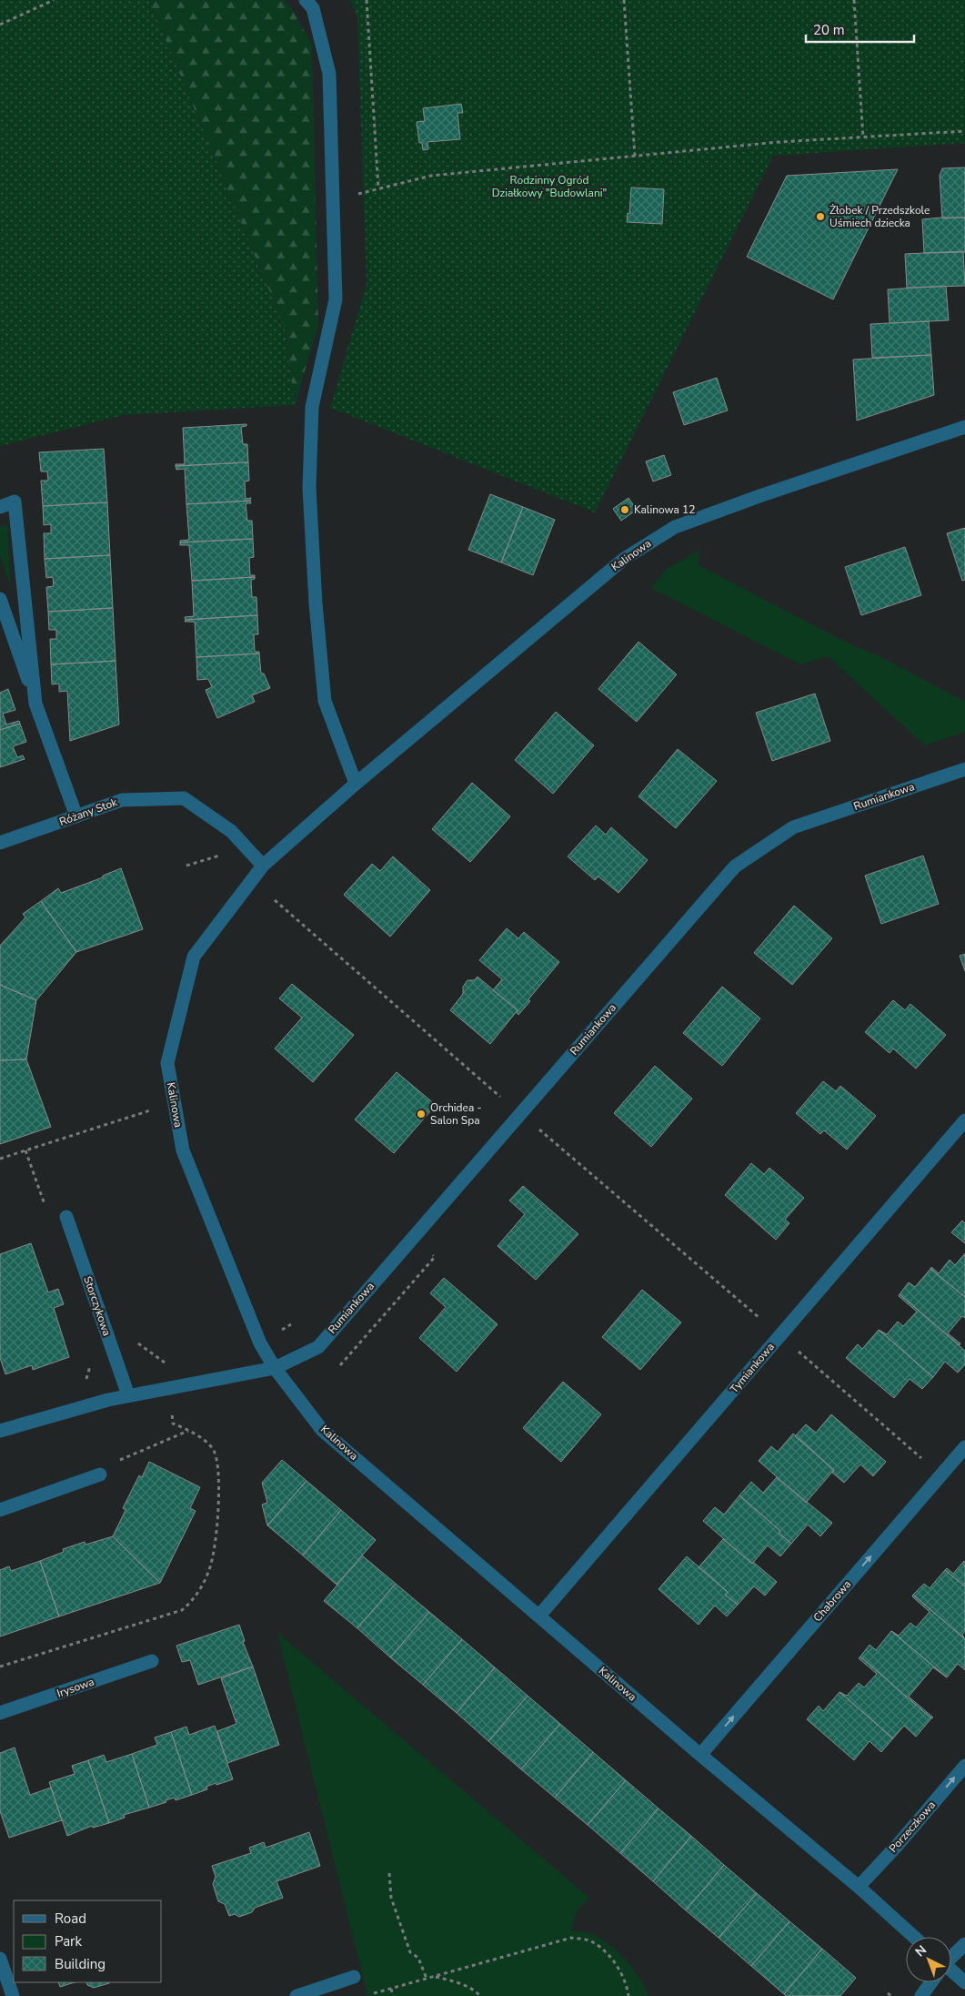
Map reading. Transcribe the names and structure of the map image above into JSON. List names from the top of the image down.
{
  "streets": {
    "street": [
      "Kalinowa",
      "Rumiankowa",
      "Różany Stok",
      "Storczykowa",
      "Tymiankowa",
      "Chabrowa",
      "Irysowa",
      "Porzeczkowa"
    ]
  },
  "crossings": [
    ["Kalinowa", "Rumiankowa"],
    ["Kalinowa", "Różany Stok"],
    ["Kalinowa", "Tymiankowa"],
    ["Kalinowa", "Chabrowa"],
    ["Kalinowa", "Porzeczkowa"]
  ],
  "one_way": ["Chabrowa", "Porzeczkowa"],
  "parks": ["Rodzinny Ogród Działkowy \"Budowlani\""],
  "places": ["Żłobek / Przedszkole Uśmiech dziecka", "Kalinowa 12", "Orchidea - Salon Spa"],
  "legend": ["Road", "Park", "Building"],
  "scale_bar": "20 m",
  "north": "top left"
}
